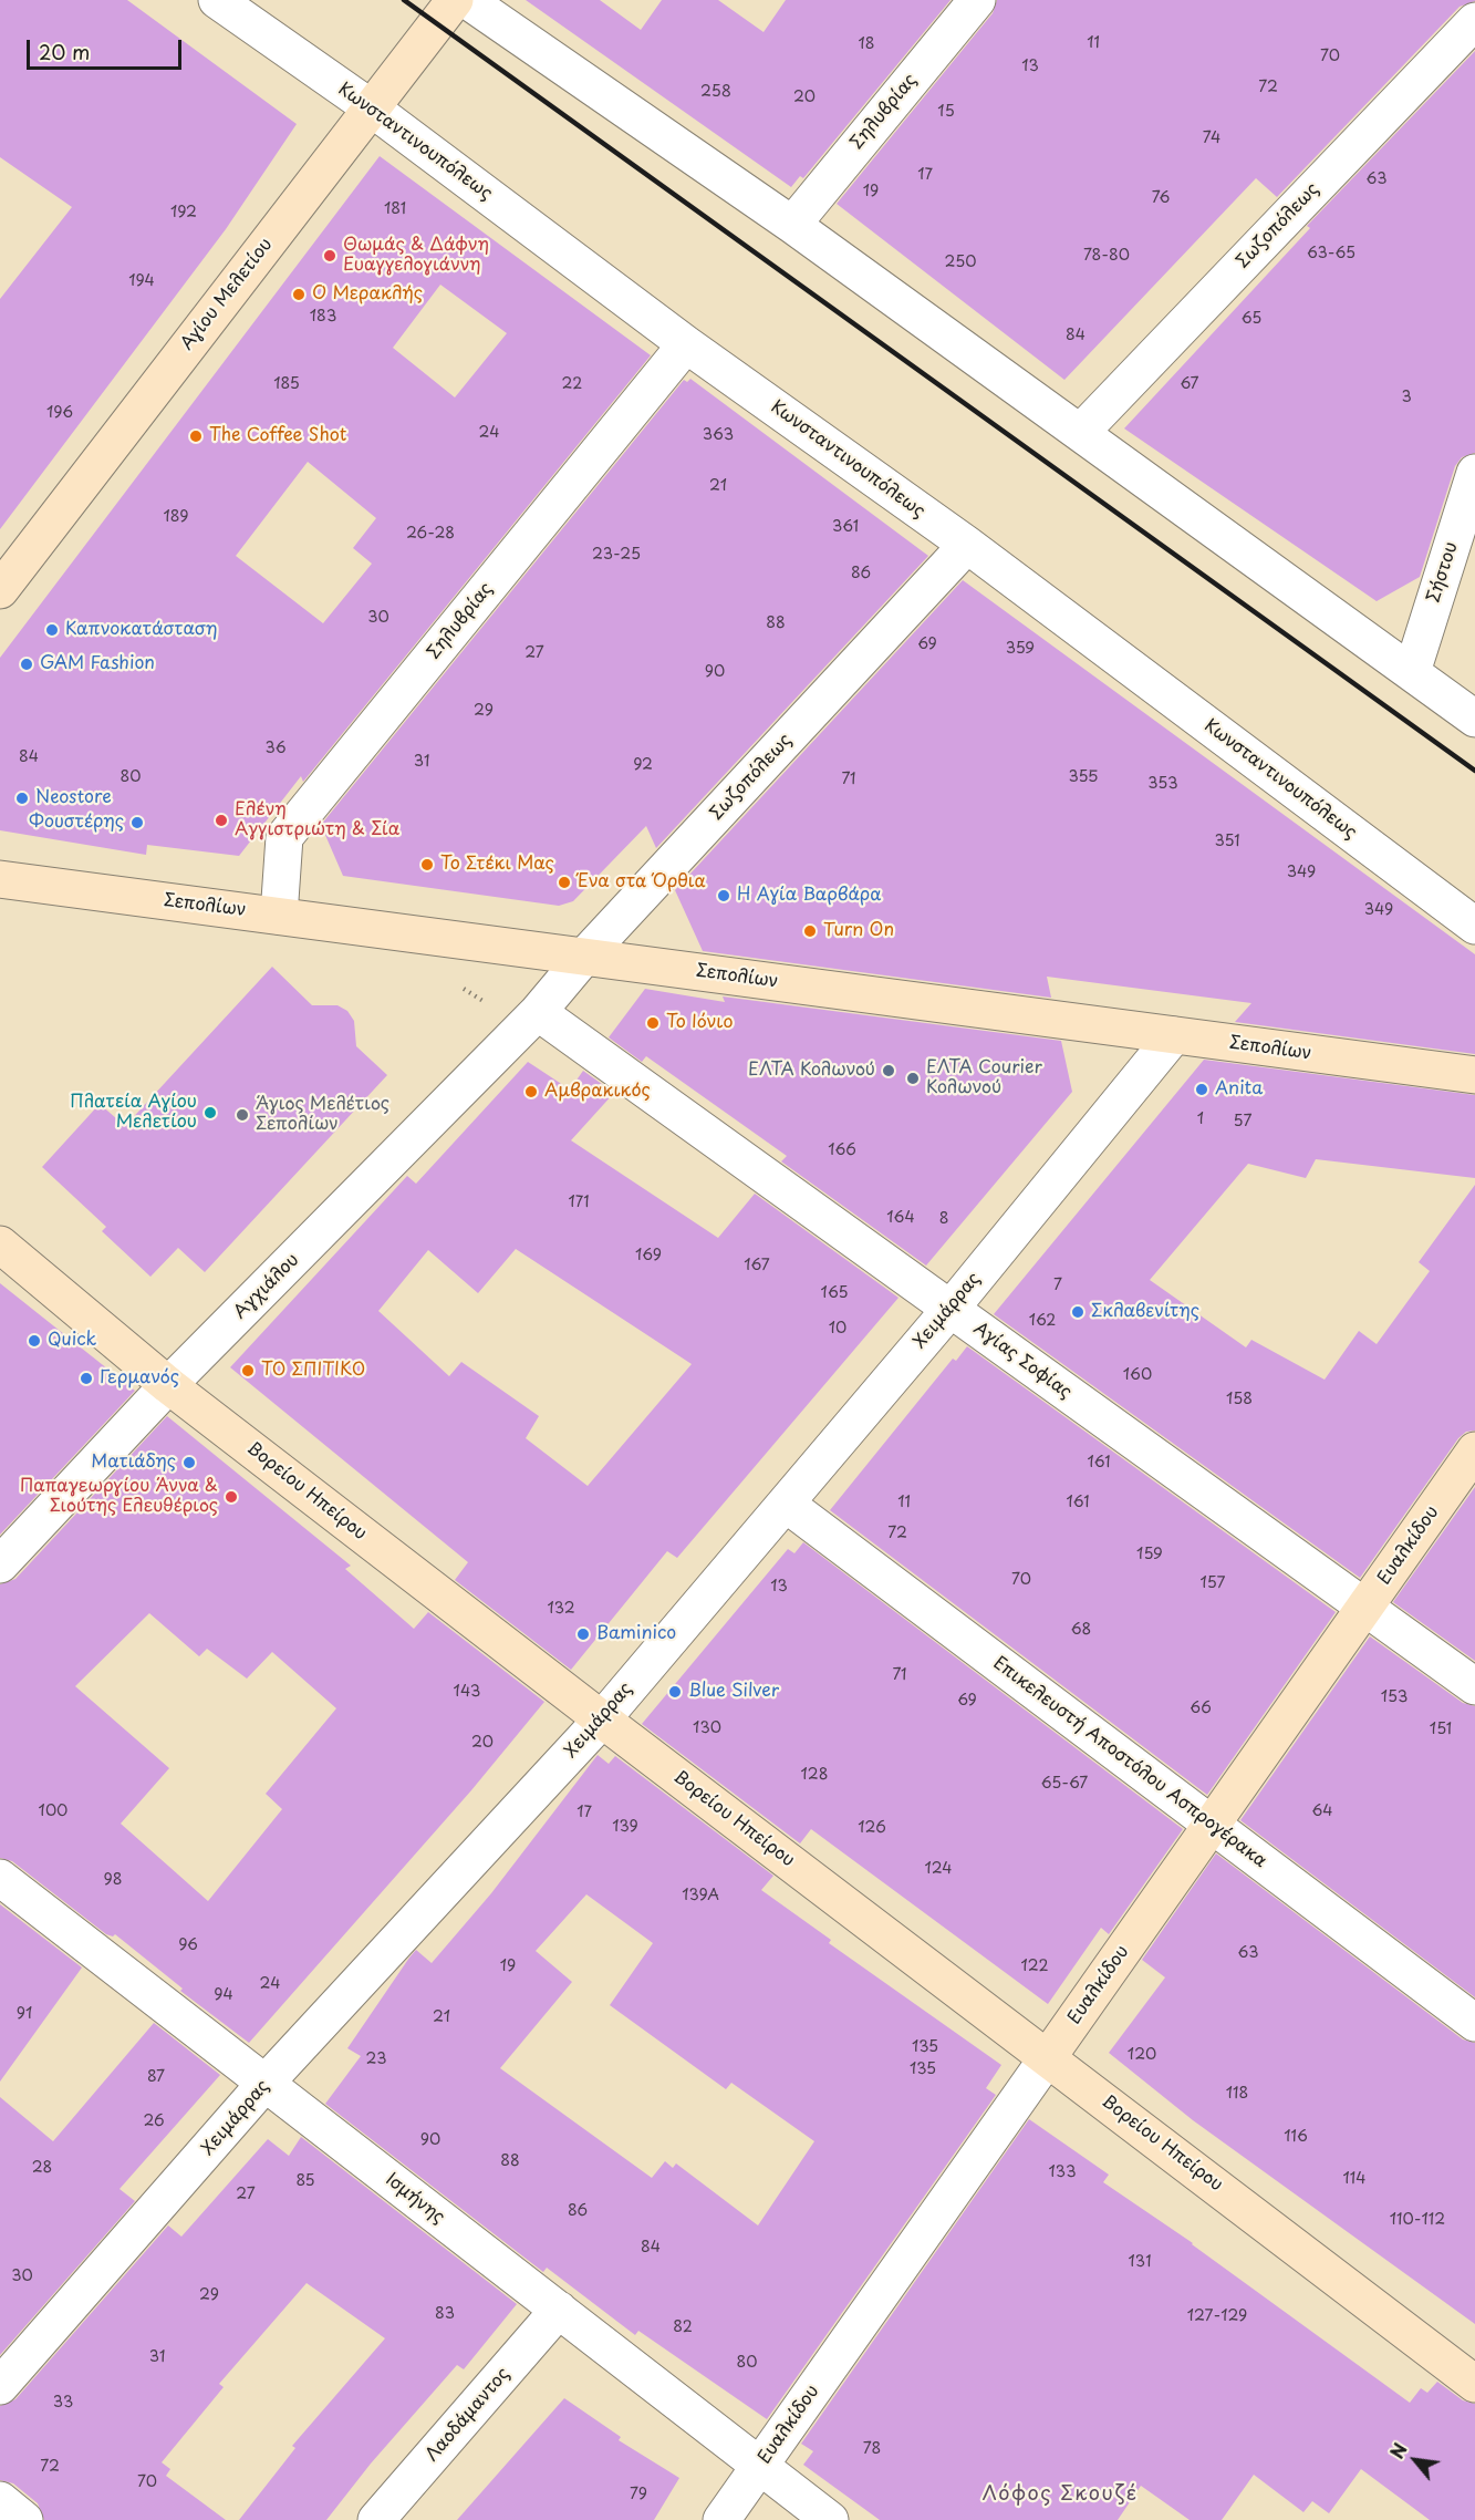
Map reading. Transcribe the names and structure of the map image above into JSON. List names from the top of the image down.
{
  "streets": {
    "street": [
      "Σηλυβρίας",
      "Κωνσταντινουπόλεως",
      "Σωζοπόλεως",
      "Αγίου Μελετίου",
      "Σήστου",
      "Σεπολίων",
      "Αγχιάλου",
      "Χειμάρρας",
      "Αγίας Σοφίας",
      "Βορείου Ηπείρου",
      "Ευαλκίδου",
      "Επικελευστή Αποστόλου Ασπρογέρακα",
      "Ισμήνης",
      "Λαοδάμαντος"
    ]
  },
  "crossings": [
    ["Σηλυβρίας", "Κωνσταντινουπόλεως"],
    ["Σηλυβρίας", "Σεπολίων"],
    ["Κωνσταντινουπόλεως", "Σωζοπόλεως"],
    ["Κωνσταντινουπόλεως", "Αγίου Μελετίου"],
    ["Σωζοπόλεως", "Σεπολίων"],
    ["Σωζοπόλεως", "Αγχιάλου"],
    ["Σωζοπόλεως", "Αγίας Σοφίας"],
    ["Σεπολίων", "Χειμάρρας"],
    ["Αγχιάλου", "Αγίας Σοφίας"],
    ["Αγχιάλου", "Βορείου Ηπείρου"],
    ["Χειμάρρας", "Αγίας Σοφίας"],
    ["Χειμάρρας", "Βορείου Ηπείρου"],
    ["Χειμάρρας", "Επικελευστή Αποστόλου Ασπρογέρακα"],
    ["Χειμάρρας", "Ισμήνης"],
    ["Αγίας Σοφίας", "Ευαλκίδου"],
    ["Βορείου Ηπείρου", "Ευαλκίδου"],
    ["Ευαλκίδου", "Επικελευστή Αποστόλου Ασπρογέρακα"],
    ["Ευαλκίδου", "Ισμήνης"],
    ["Ισμήνης", "Λαοδάμαντος"]
  ],
  "districts": ["Λόφος Σκουζέ"],
  "places": [
    "Θωμάς & Δάφνη Ευαγγελογιάννη",
    "Ο Μερακλής",
    "The Coffee Shot",
    "Καπνοκατάσταση",
    "GAM Fashion",
    "Neostore",
    "Ελένη Αγγιστριώτη & Σία",
    "Φουστέρης",
    "Το Στέκι Μας",
    "Ένα στα Όρθια",
    "Η Αγία Βαρβάρα",
    "Turn On",
    "Το Ιόνιο",
    "ΕΛΤΑ Κολωνού",
    "ΕΛΤΑ Courier Κολωνού",
    "Anita",
    "Αμβρακικός",
    "Πλατεία Αγίου Μελετίου",
    "Άγιος Μελέτιος Σεπολίων",
    "Σκλαβενίτης",
    "Quick",
    "ΤΟ ΣΠΙΤΙΚΟ",
    "Γερμανός",
    "Ματιάδης",
    "Παπαγεωργίου Άννα & Σιούτης Ελευθέριος",
    "Baminico",
    "Blue Silver"
  ],
  "house_numbers": [
    "11",
    "18",
    "70",
    "13",
    "72",
    "258",
    "20",
    "15",
    "74",
    "17",
    "63",
    "19",
    "76",
    "181",
    "192",
    "63-65",
    "78-80",
    "250",
    "194",
    "183",
    "65",
    "84",
    "185",
    "22",
    "67",
    "3",
    "196",
    "24",
    "363",
    "21",
    "189",
    "361",
    "26-28",
    "23-25",
    "86",
    "30",
    "88",
    "69",
    "359",
    "27",
    "90",
    "29",
    "36",
    "84",
    "31",
    "92",
    "80",
    "355",
    "71",
    "353",
    "351",
    "349",
    "349",
    "1",
    "57",
    "166",
    "171",
    "164",
    "8",
    "169",
    "167",
    "7",
    "165",
    "162",
    "10",
    "160",
    "158",
    "161",
    "11",
    "161",
    "72",
    "159",
    "70",
    "157",
    "13",
    "132",
    "68",
    "71",
    "143",
    "153",
    "69",
    "66",
    "130",
    "151",
    "20",
    "128",
    "65-67",
    "100",
    "64",
    "17",
    "139",
    "126",
    "124",
    "98",
    "139Α",
    "96",
    "63",
    "19",
    "122",
    "24",
    "94",
    "91",
    "21",
    "135",
    "120",
    "23",
    "135",
    "87",
    "118",
    "26",
    "116",
    "90",
    "88",
    "28",
    "133",
    "114",
    "85",
    "27",
    "86",
    "110-112",
    "84",
    "131",
    "30",
    "29",
    "83",
    "127-129",
    "82",
    "31",
    "80",
    "33",
    "78",
    "72",
    "70",
    "79"
  ],
  "scale_bar": "20 m",
  "north": "top left"
}
